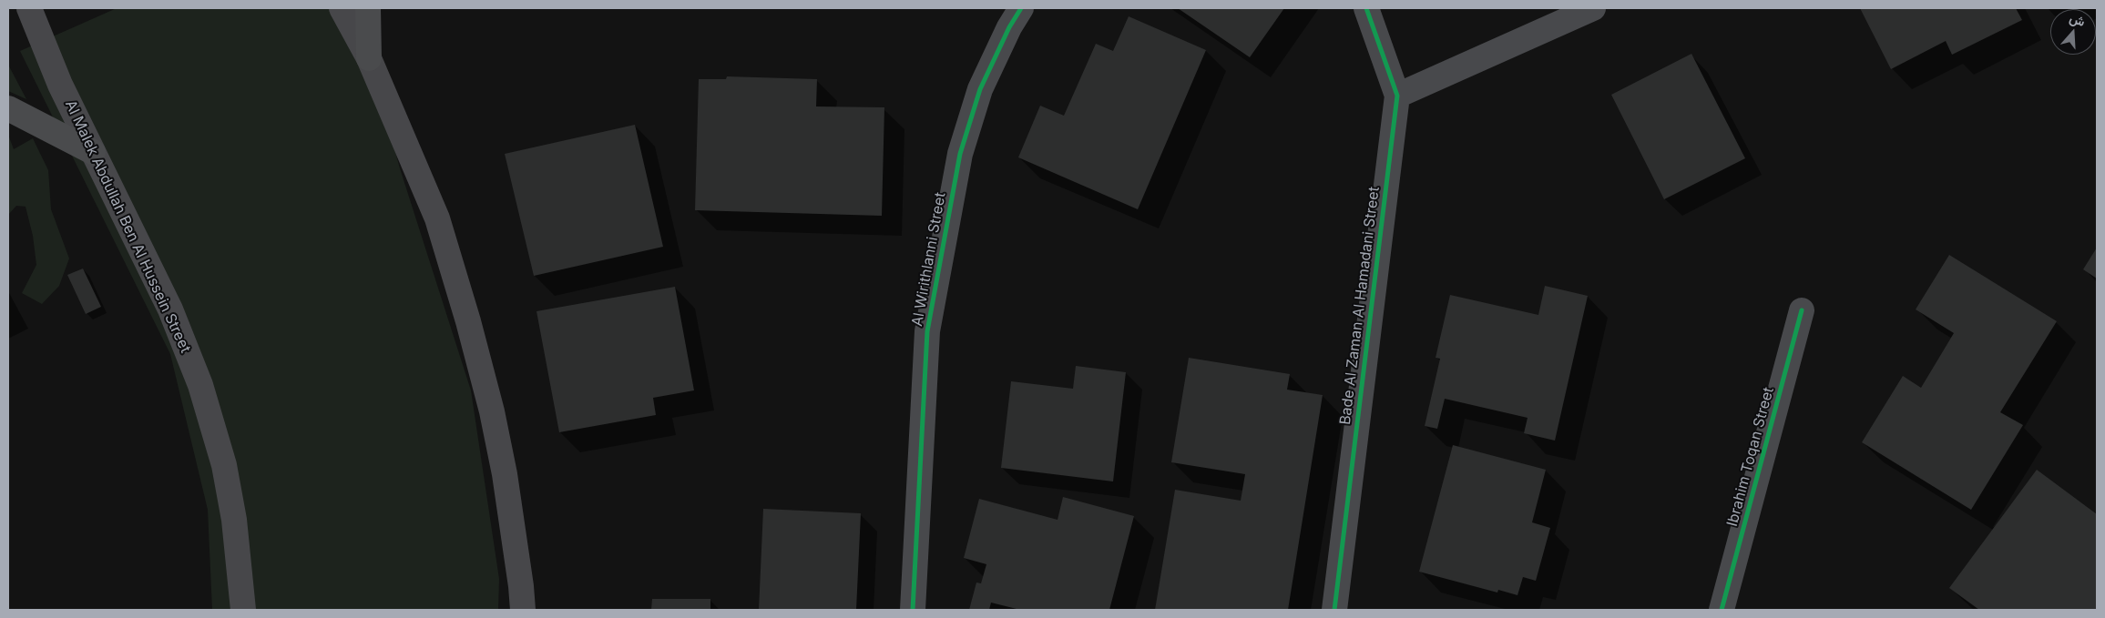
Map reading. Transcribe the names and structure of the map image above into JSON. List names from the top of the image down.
{
  "streets": {
    "main road": ["Al Malek Abdullah Ben Al Hussein Street"],
    "street": ["Al Wirithlanni Street", "Bade Al Zaman Al Hamadani Street", "Ibrahim Toqan Street"]
  },
  "north": "top"
}
